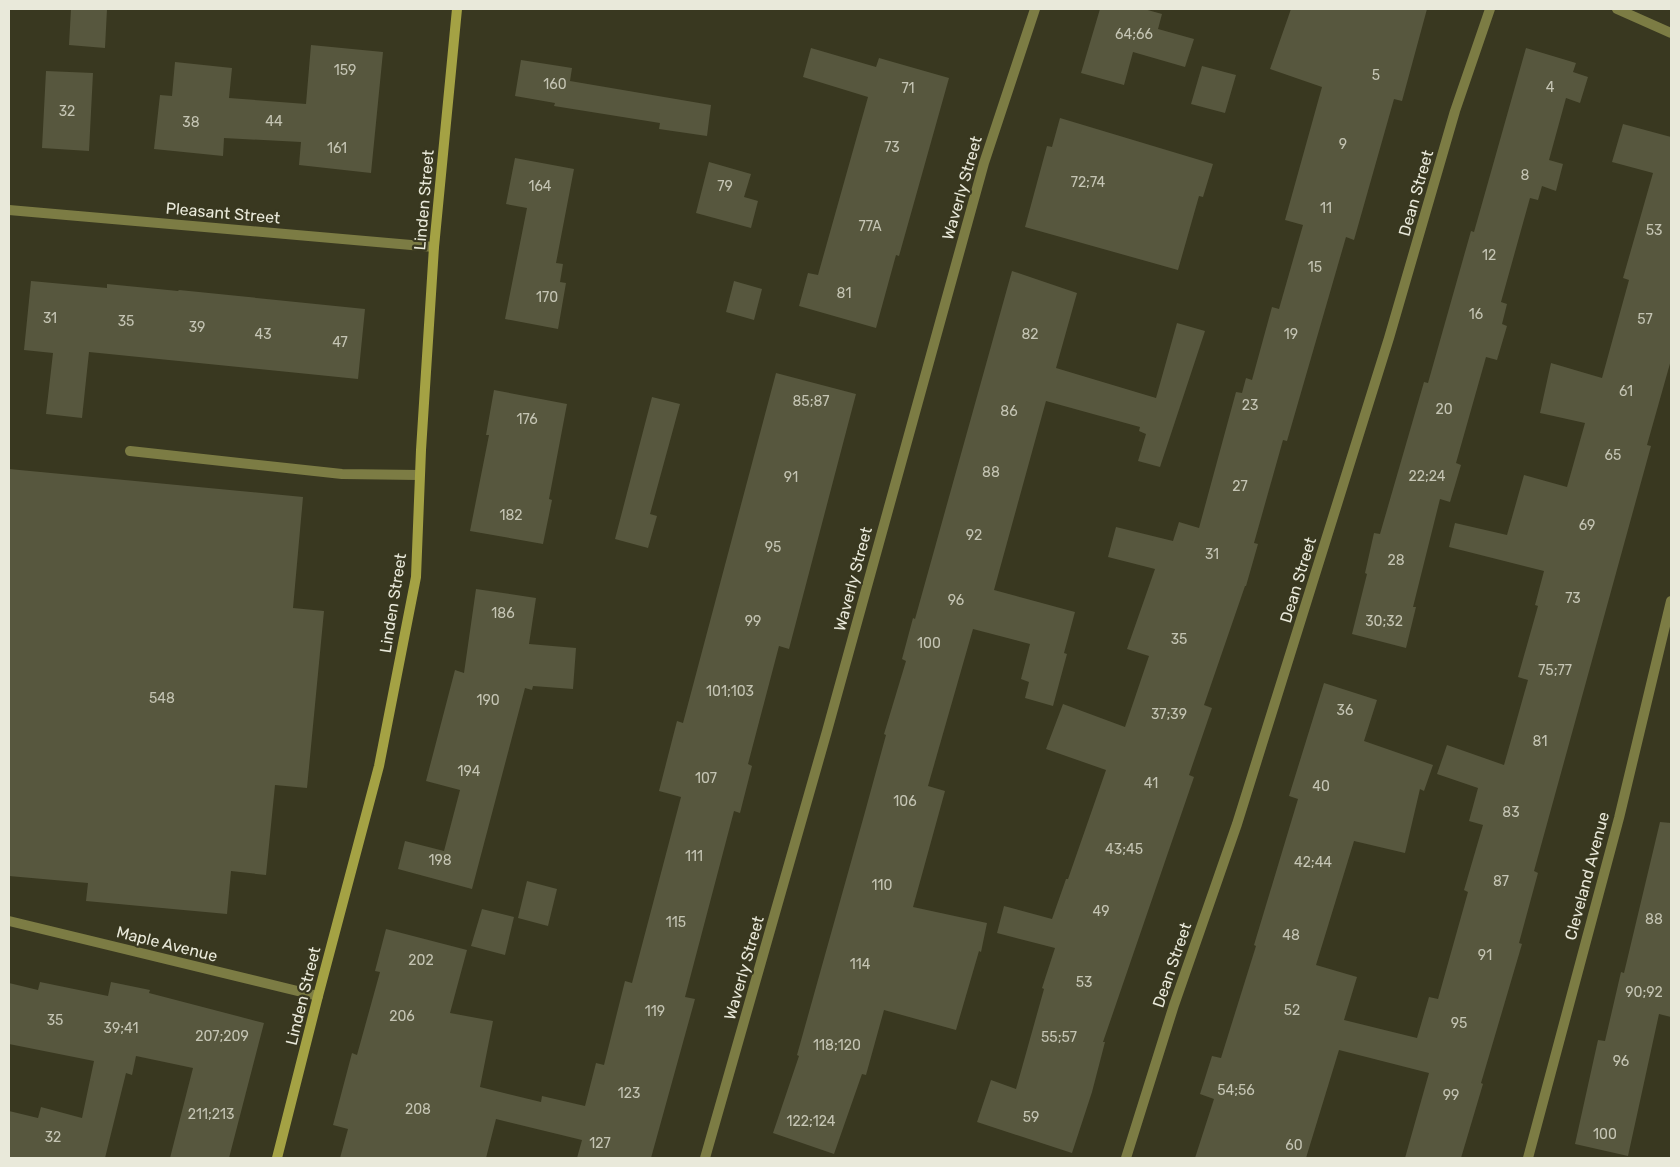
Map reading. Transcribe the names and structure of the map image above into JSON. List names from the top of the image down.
{
  "streets": {
    "street": [
      "Waverly Street",
      "Dean Street",
      "Linden Street",
      "Pleasant Street",
      "Cleveland Avenue",
      "Maple Avenue"
    ]
  },
  "crossings": [
    ["Linden Street", "Pleasant Street"],
    ["Linden Street", "Maple Avenue"]
  ],
  "house_numbers": [
    "64;66",
    "159",
    "5",
    "160",
    "4",
    "71",
    "32",
    "44",
    "38",
    "9",
    "73",
    "161",
    "8",
    "72;74",
    "164",
    "79",
    "11",
    "77A",
    "53",
    "12",
    "15",
    "81",
    "170",
    "16",
    "31",
    "57",
    "35",
    "39",
    "43",
    "82",
    "19",
    "47",
    "61",
    "85;87",
    "23",
    "20",
    "86",
    "176",
    "65",
    "88",
    "22;24",
    "91",
    "27",
    "182",
    "69",
    "92",
    "95",
    "31",
    "28",
    "73",
    "96",
    "186",
    "99",
    "30;32",
    "35",
    "100",
    "75;77",
    "101;103",
    "548",
    "190",
    "36",
    "37;39",
    "81",
    "194",
    "107",
    "41",
    "40",
    "106",
    "83",
    "43;45",
    "111",
    "198",
    "42;44",
    "87",
    "110",
    "49",
    "88",
    "115",
    "48",
    "91",
    "202",
    "114",
    "53",
    "90;92",
    "52",
    "119",
    "206",
    "35",
    "95",
    "39;41",
    "207;209",
    "55;57",
    "118;120",
    "96",
    "54;56",
    "123",
    "99",
    "208",
    "211;213",
    "59",
    "122;124",
    "100",
    "32",
    "127",
    "60"
  ]
}
